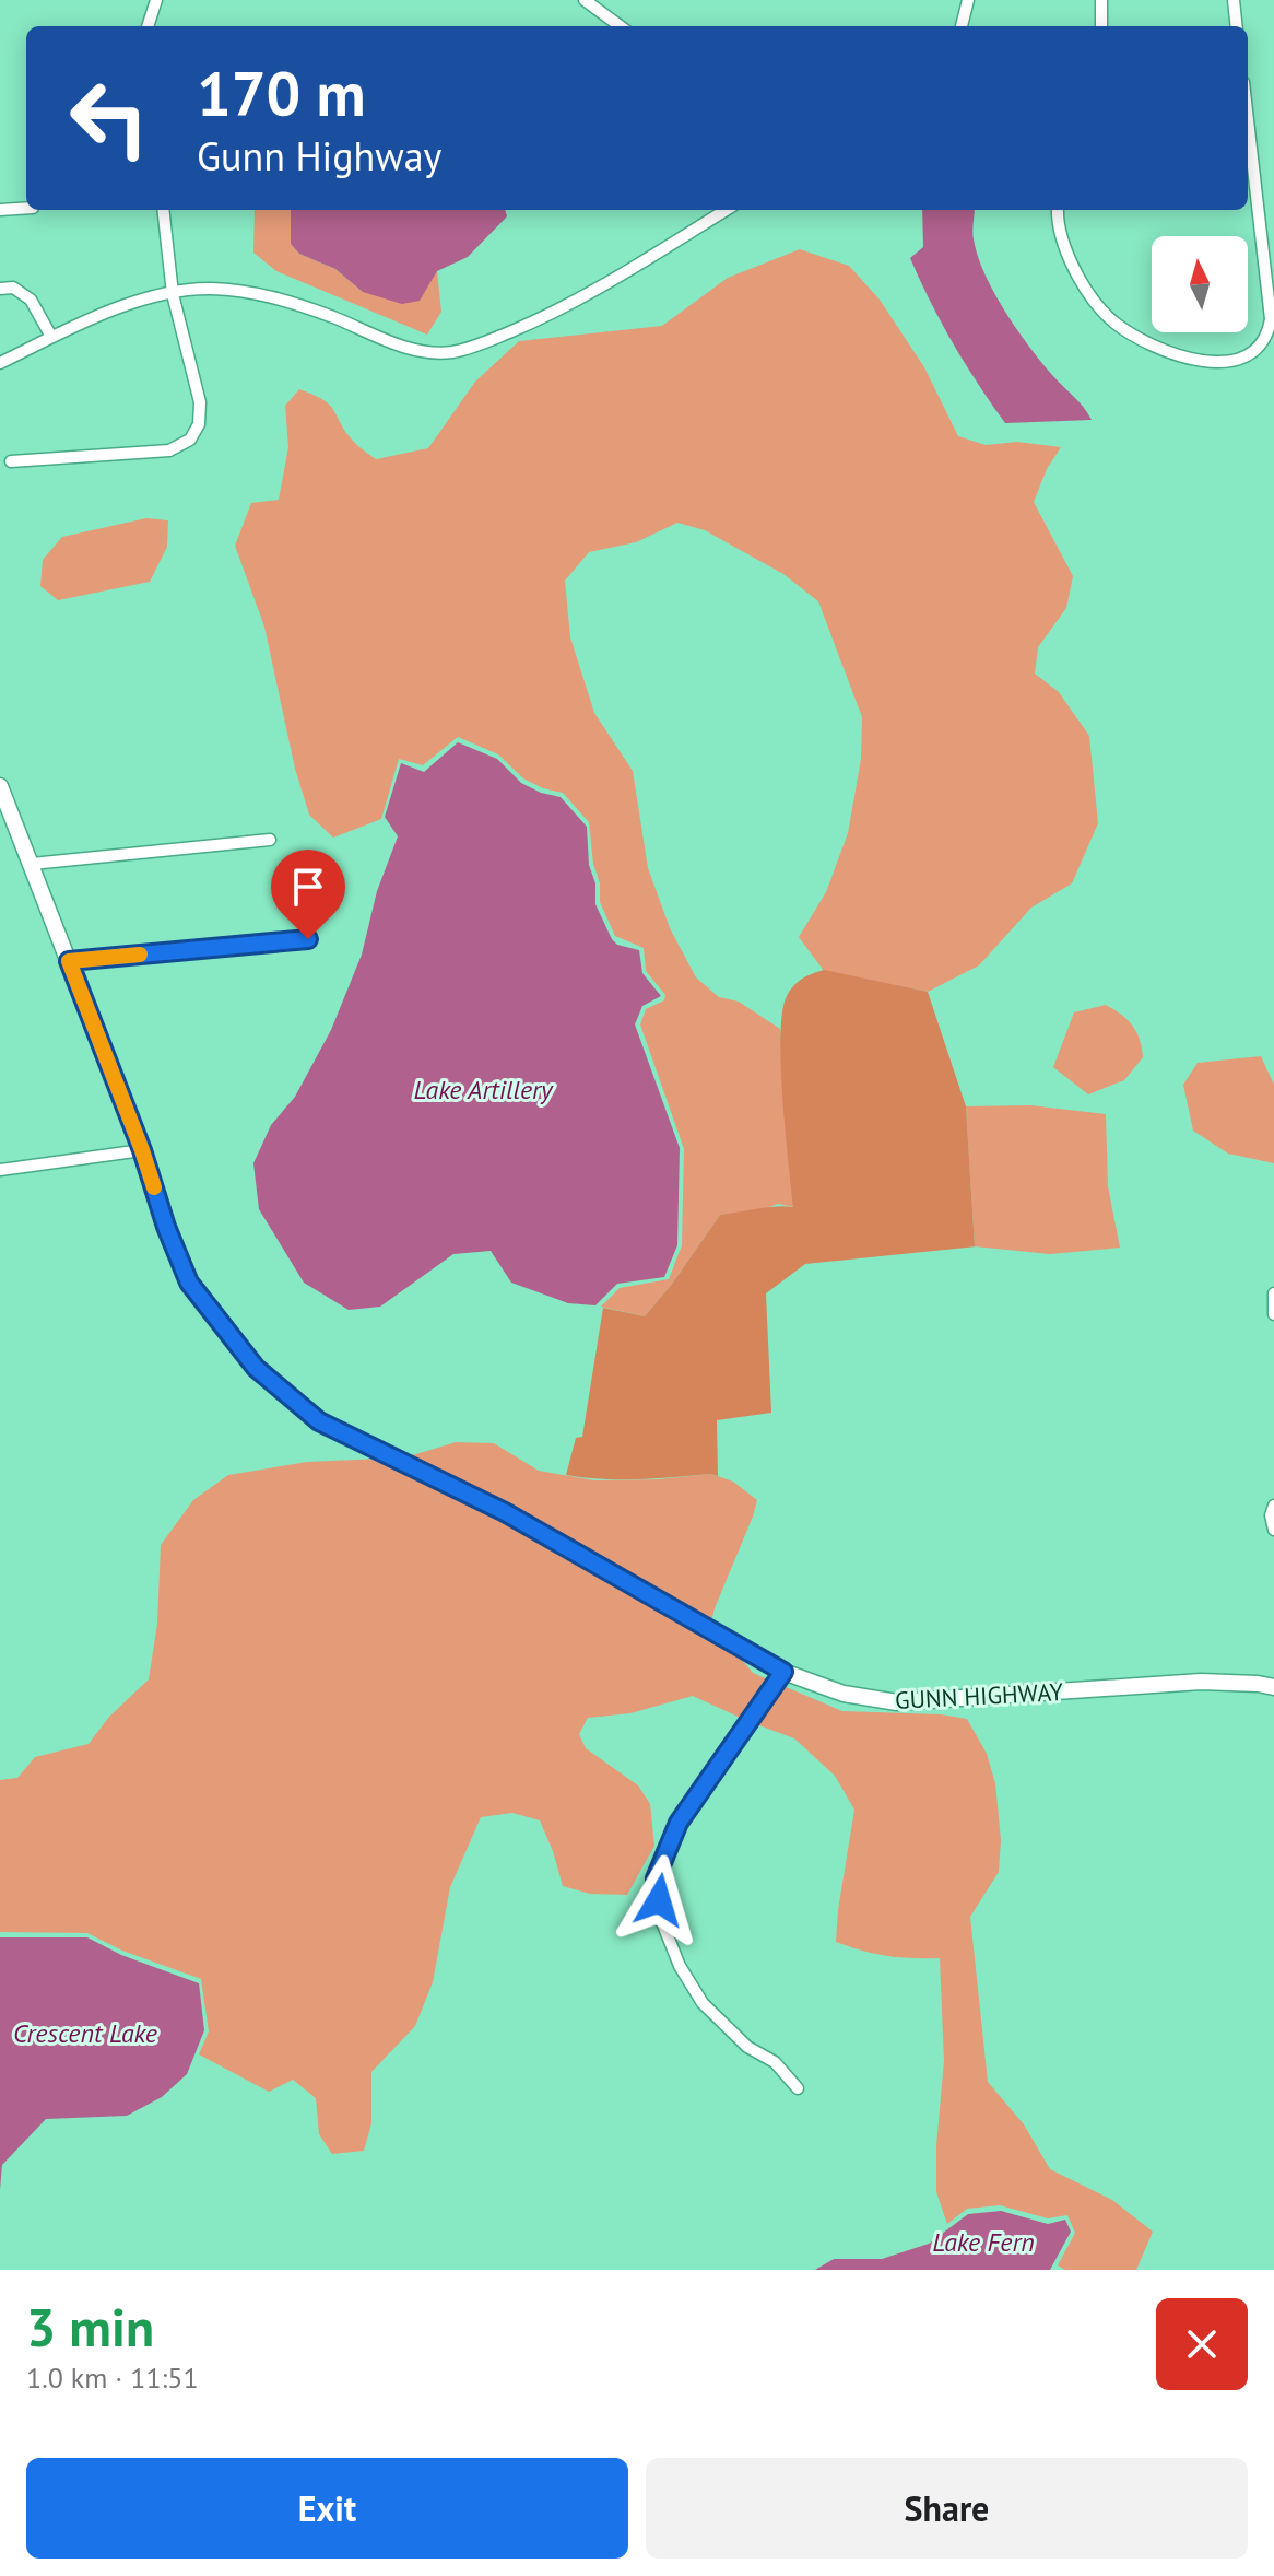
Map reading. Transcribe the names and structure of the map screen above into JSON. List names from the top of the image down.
{
  "streets": {
    "main road": ["GUNN HIGHWAY"]
  },
  "water": ["Lake Artillery", "Crescent Lake", "Lake Fern"],
  "north": "top",
  "page": {
    "turn": ["170 m", "Gunn Highway"],
    "heading": ["3 min", "1.0 km · 11:51"],
    "buttons": ["Exit", "Share"]
  }
}
